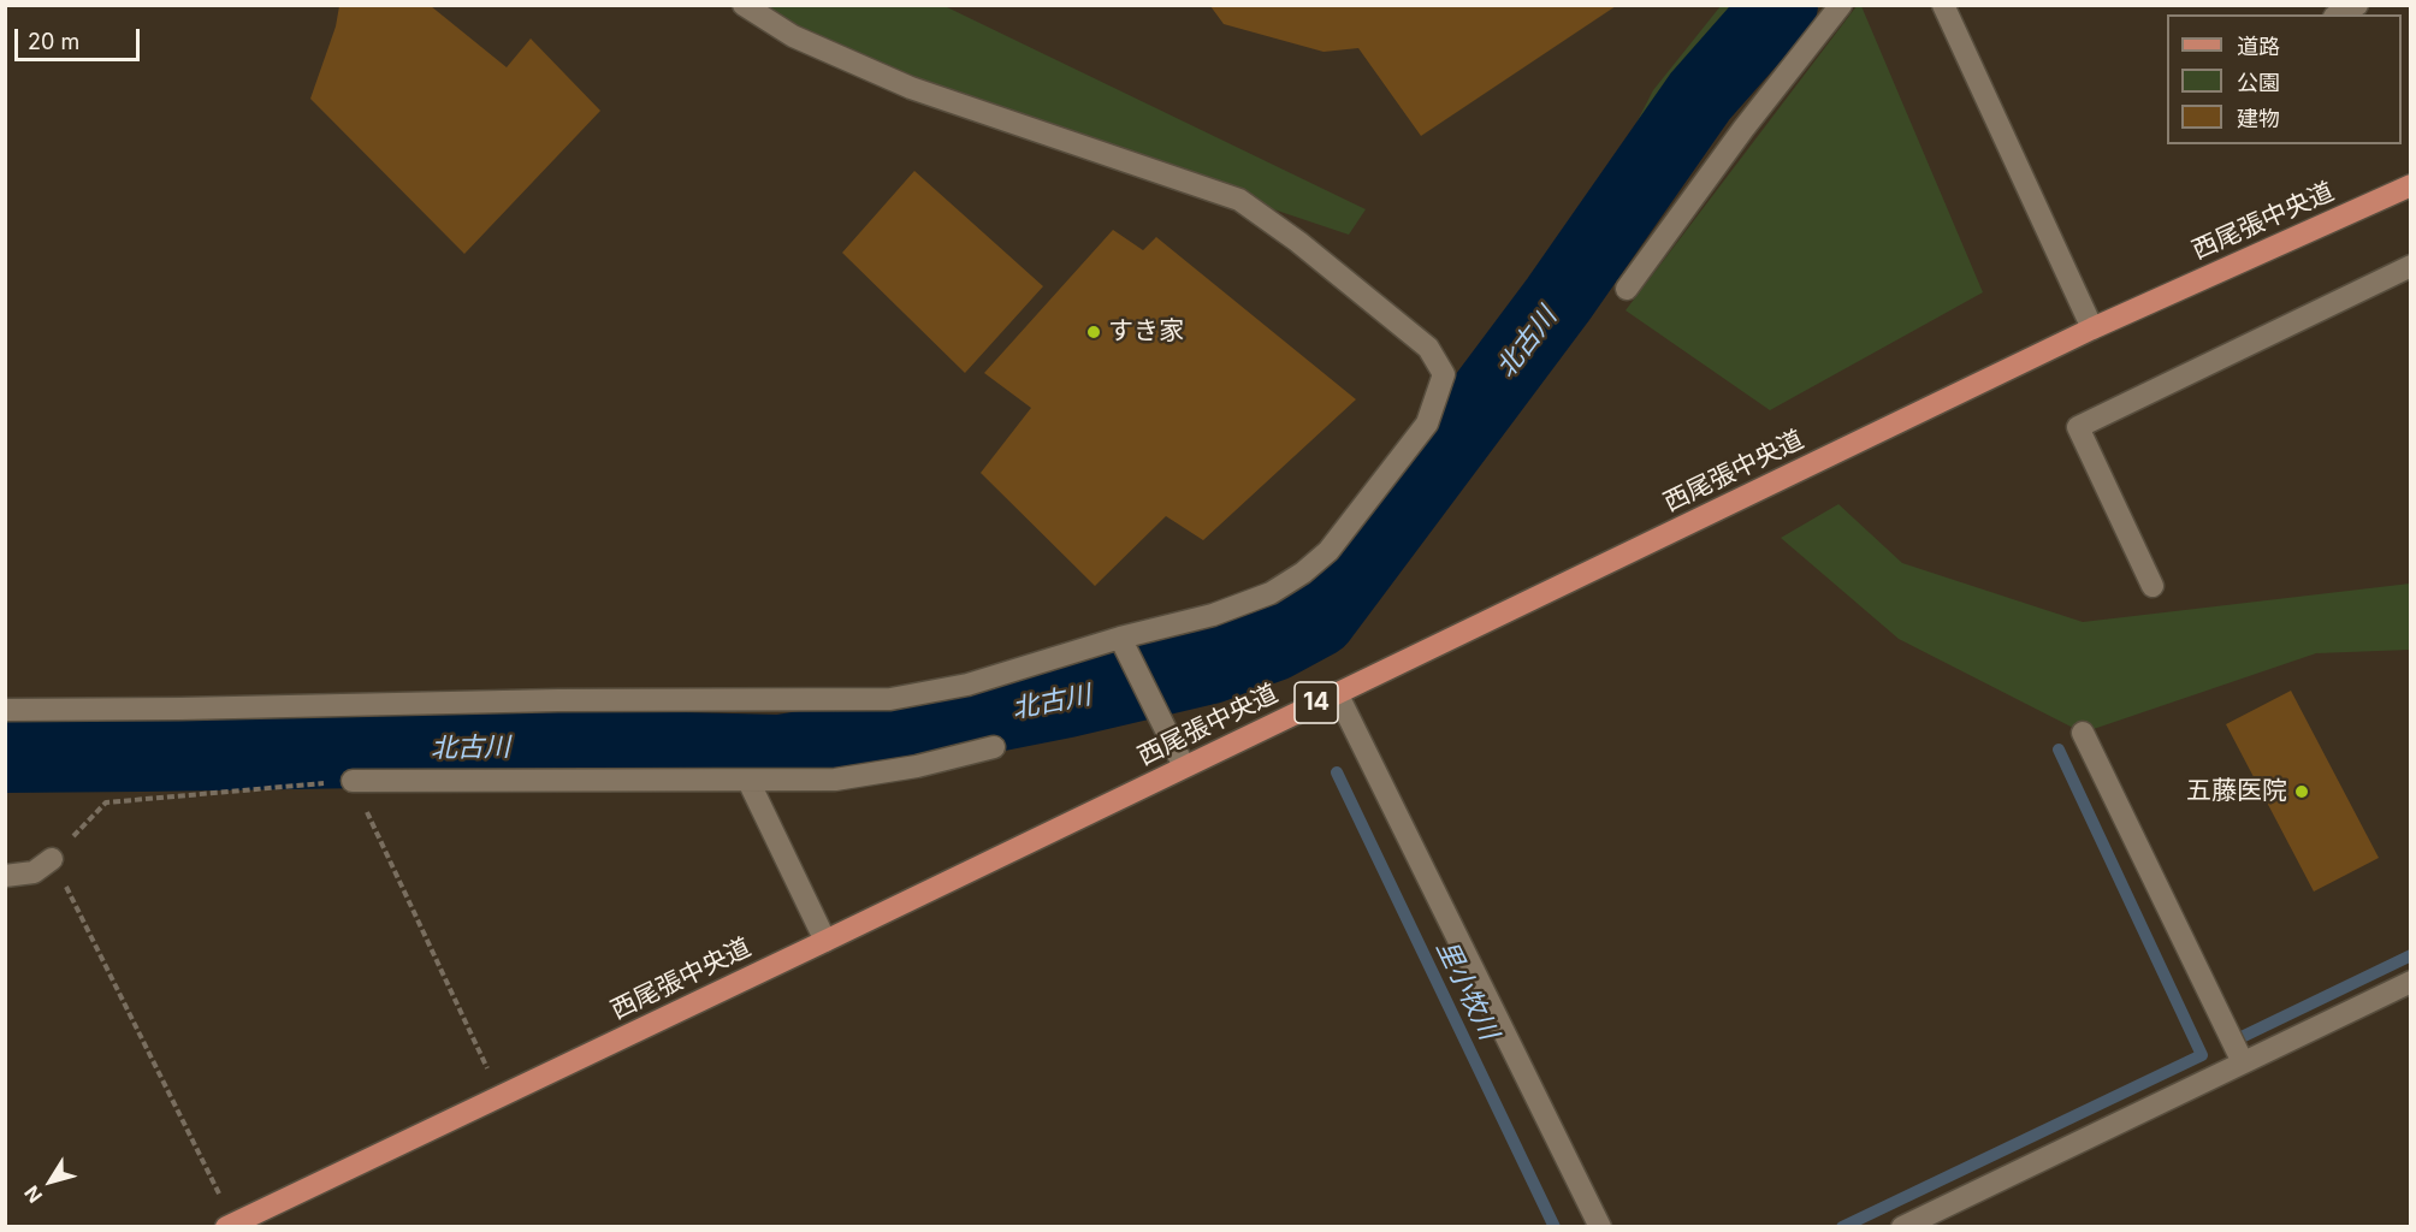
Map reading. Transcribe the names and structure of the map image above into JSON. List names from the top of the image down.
{
  "streets": {
    "main road": ["西尾張中央道", "14"]
  },
  "water": ["北古川", "里小牧川"],
  "places": ["すき家", "五藤医院"],
  "legend": ["道路", "公園", "建物"],
  "scale_bar": "20 m",
  "north": "bottom left"
}
